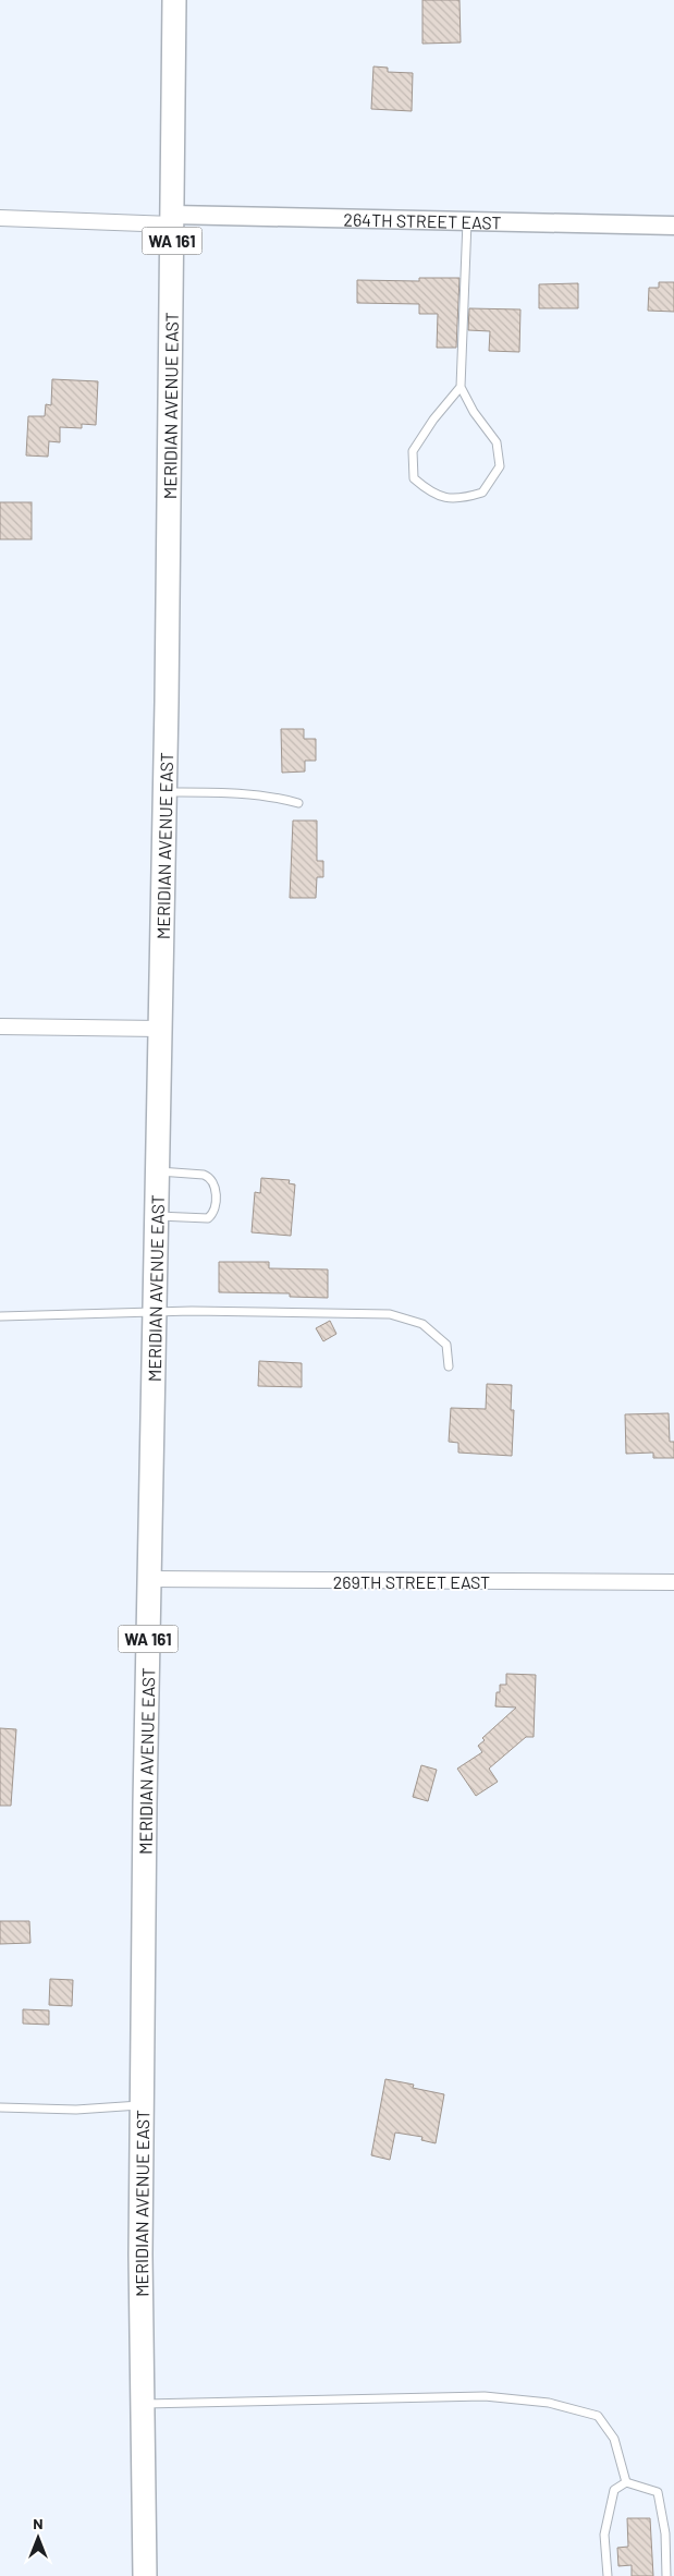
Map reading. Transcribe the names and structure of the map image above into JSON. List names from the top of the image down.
{
  "streets": {
    "main road": ["WA 161", "MERIDIAN AVENUE EAST"],
    "street": ["264TH STREET EAST", "269TH STREET EAST"]
  },
  "crossings": [
    ["264TH STREET EAST", "MERIDIAN AVENUE EAST"],
    ["MERIDIAN AVENUE EAST", "269TH STREET EAST"]
  ],
  "north": "top"
}
